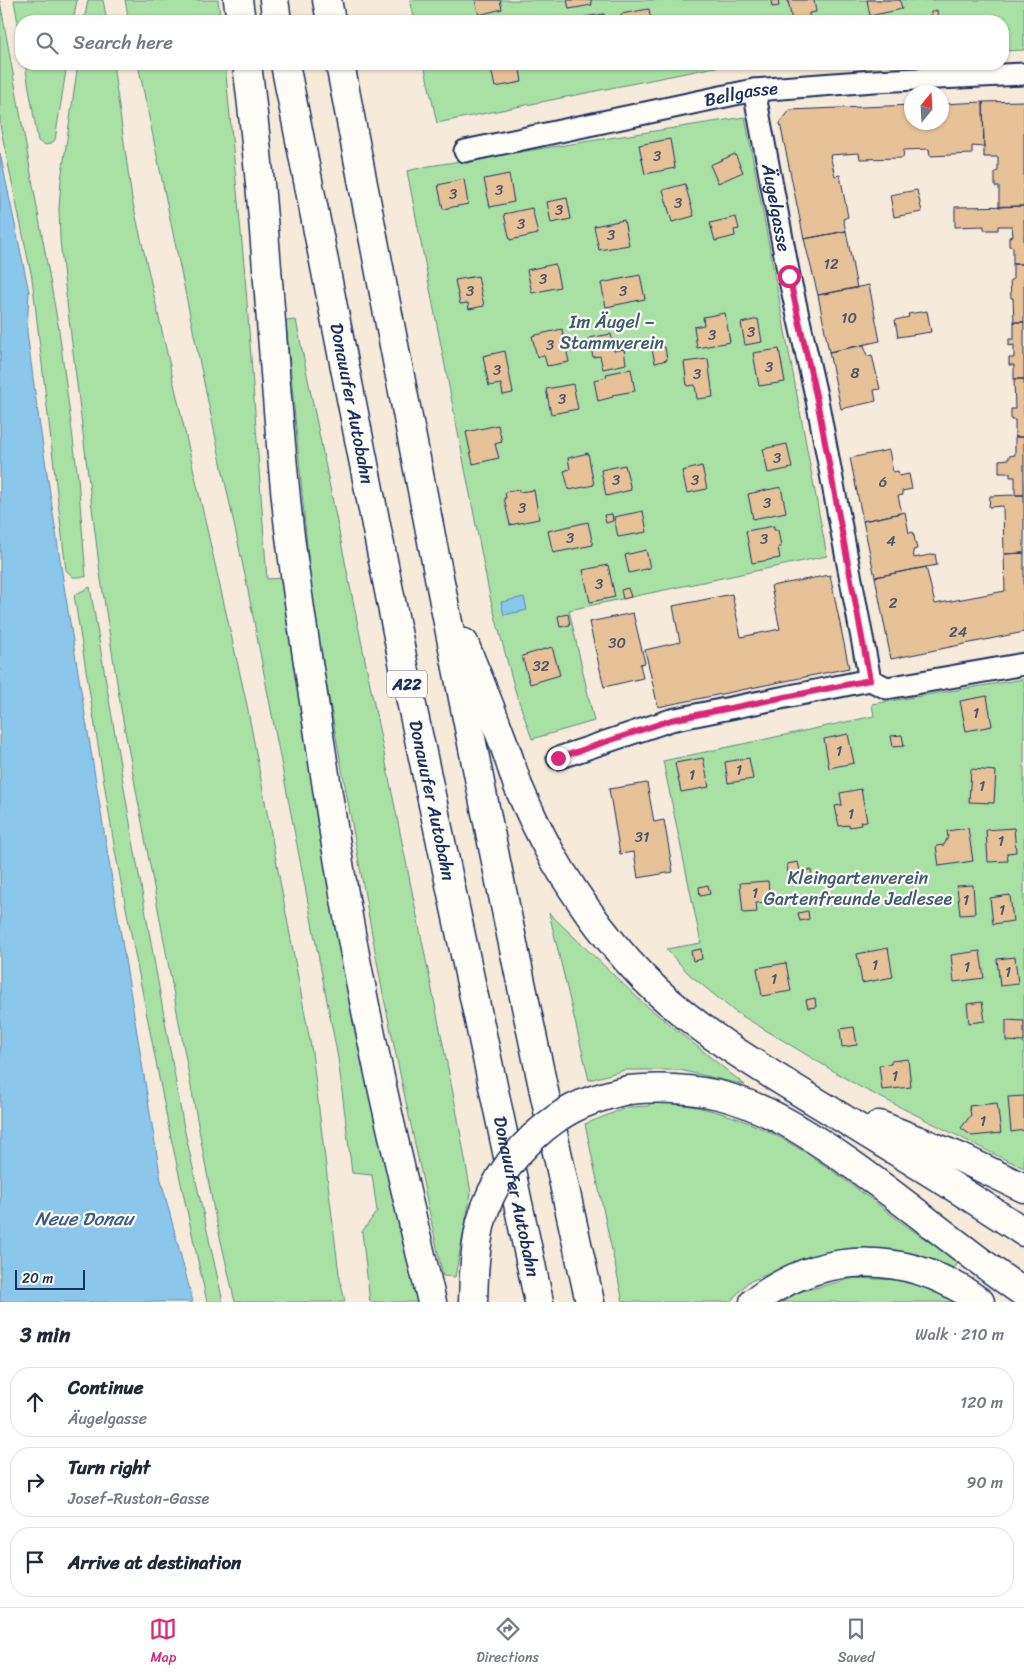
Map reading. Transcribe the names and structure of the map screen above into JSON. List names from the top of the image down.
{
  "streets": {
    "highway": ["Donauufer Autobahn", "A22"],
    "street": ["Bellgasse", "Äugelgasse"]
  },
  "crossings": [
    ["Bellgasse", "Äugelgasse"]
  ],
  "water": ["Neue Donau"],
  "parks": ["Im Äugel – Stammverein", "Kleingartenverein Gartenfreunde Jedlesee"],
  "house_numbers": [
    "3",
    "3",
    "3",
    "3",
    "3",
    "3",
    "3",
    "12",
    "3",
    "3",
    "3",
    "10",
    "3",
    "3",
    "3",
    "3",
    "3",
    "8",
    "3",
    "3",
    "3",
    "3",
    "3",
    "6",
    "3",
    "3",
    "3",
    "3",
    "4",
    "3",
    "2",
    "24",
    "30",
    "32",
    "1",
    "1",
    "1",
    "1",
    "1",
    "1",
    "31",
    "1",
    "1",
    "1",
    "1",
    "1",
    "1",
    "1",
    "1",
    "1",
    "1"
  ],
  "scale_bar": "20 m",
  "north": "top",
  "page": {
    "search": "Search here",
    "scale": "20 m",
    "heading": ["3 min", "Walk · 210 m"],
    "list": [
      ["Continue", "Äugelgasse", "120 m"],
      ["Turn right", "Josef-Ruston-Gasse", "90 m"],
      "Arrive at destination"
    ],
    "nav": ["Map", "Directions", "Saved"]
  }
}
